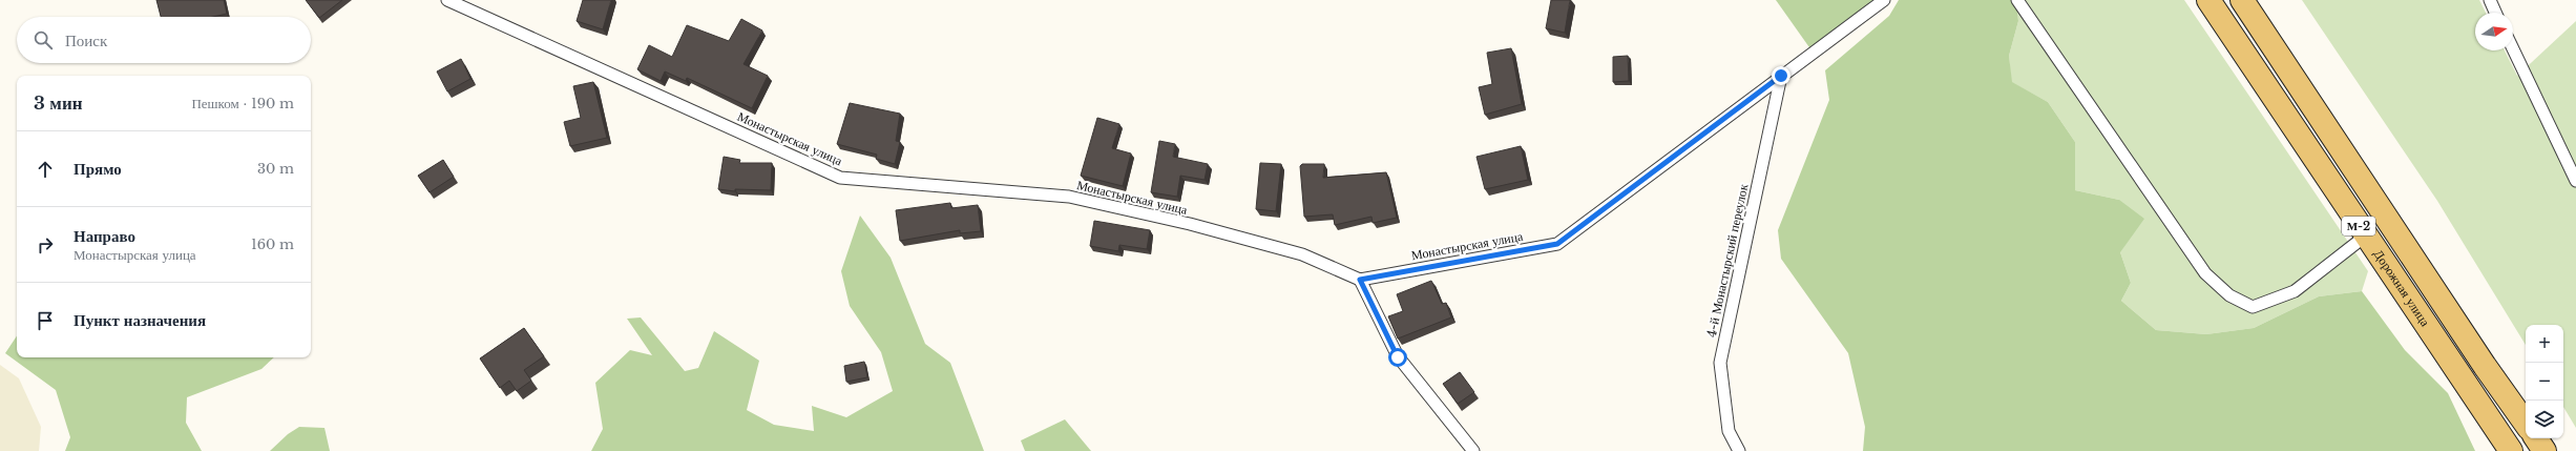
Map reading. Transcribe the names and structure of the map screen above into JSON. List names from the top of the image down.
{
  "streets": {
    "main road": ["М-2", "Дорожная улица"],
    "lane": ["Монастырская улица", "4-й Монастырский переулок"]
  },
  "crossings": [
    ["Монастырская улица", "4-й Монастырский переулок"]
  ],
  "north": "right",
  "page": {
    "search": "Поиск",
    "heading": ["3 мин", "Пешком · 190 m"],
    "list": [
      ["Прямо", "30 m"],
      ["Направо", "Монастырская улица", "160 m"],
      "Пункт назначения"
    ],
    "map_buttons": ["+", "−"]
  }
}
